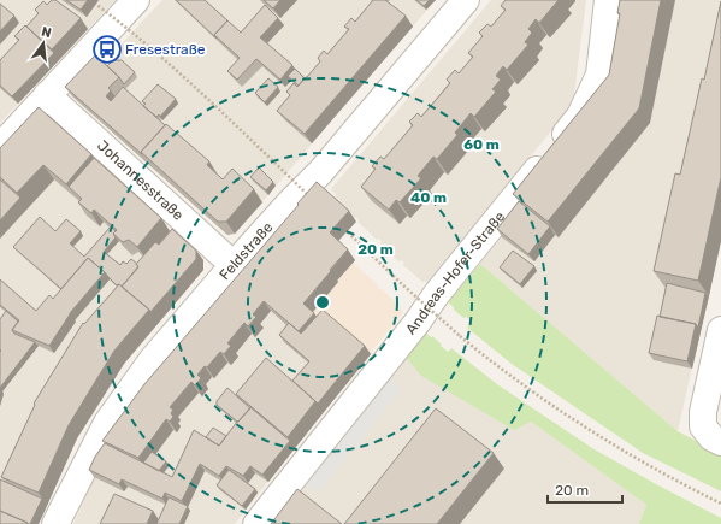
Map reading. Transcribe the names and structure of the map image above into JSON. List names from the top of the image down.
{
  "streets": {
    "street": ["Johannesstraße", "Feldstraße", "Andreas-Hofer-Straße"]
  },
  "crossings": [
    ["Johannesstraße", "Feldstraße"]
  ],
  "places": {
    "bus stop": ["Fresestraße"]
  },
  "scale_bar": "20 m",
  "north": "top",
  "rings": ["60 m", "40 m", "20 m"]
}
